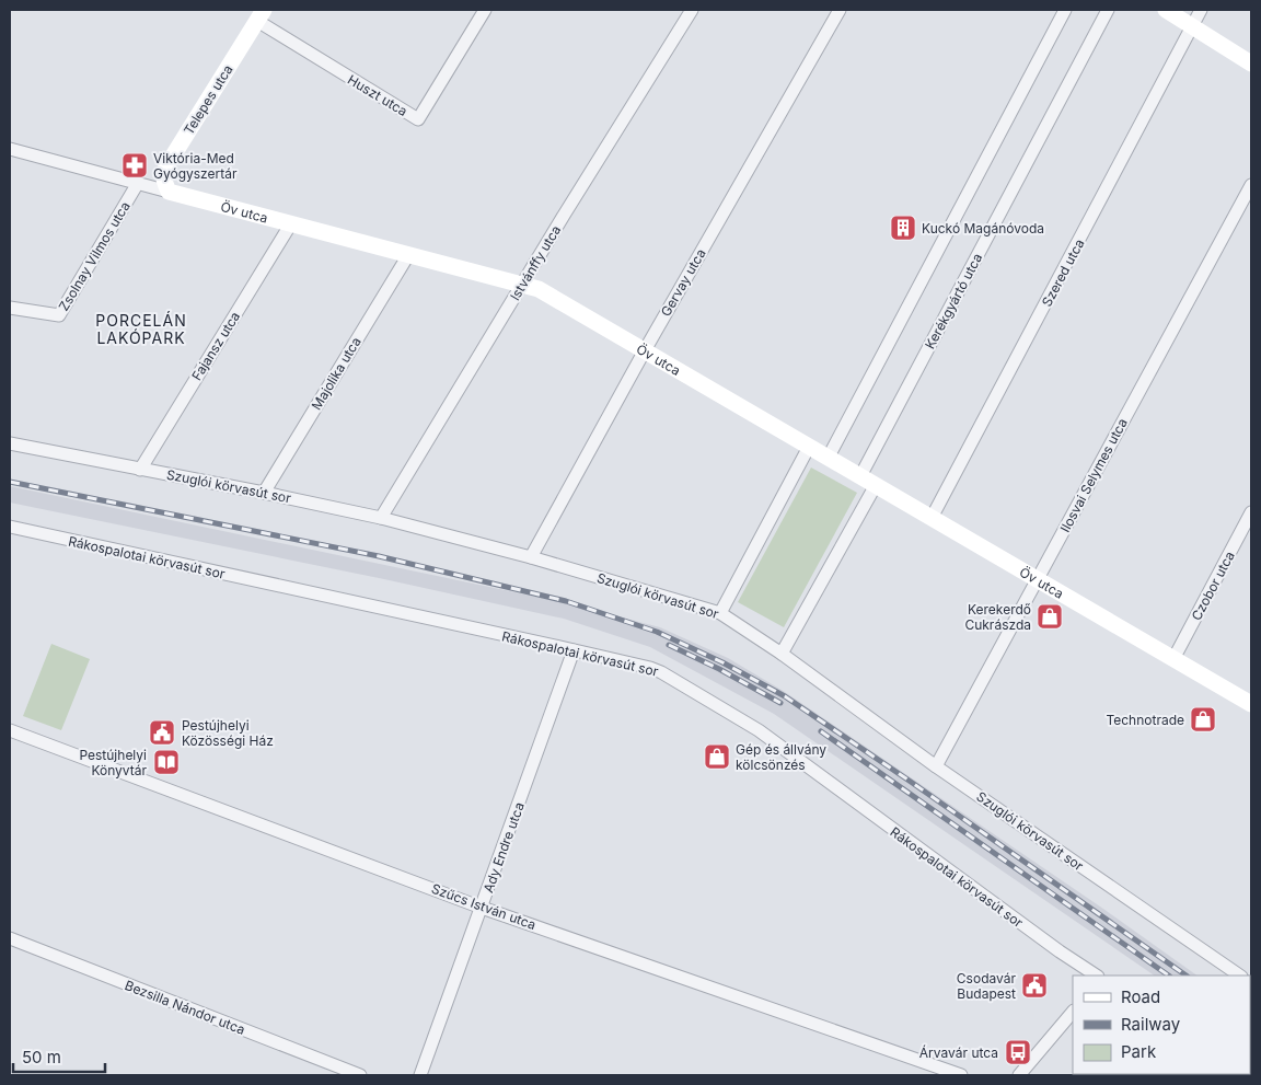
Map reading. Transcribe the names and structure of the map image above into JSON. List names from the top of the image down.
{
  "streets": {
    "street": [
      "Huszt utca",
      "Telepes utca",
      "Öv utca",
      "Zsolnay Vilmos utca",
      "Istvánffy utca",
      "Szered utca",
      "Gervay utca",
      "Kerékgyártó utca",
      "Fajansz utca",
      "Majolika utca",
      "Ilosvai Selymes utca",
      "Szuglói körvasút sor",
      "Rákospalotai körvasút sor",
      "Czobor utca",
      "Ady Endre utca",
      "Szűcs István utca",
      "Bezsilla Nándor utca"
    ]
  },
  "crossings": [
    ["Huszt utca", "Telepes utca"],
    ["Telepes utca", "Öv utca"],
    ["Öv utca", "Zsolnay Vilmos utca"],
    ["Öv utca", "Istvánffy utca"],
    ["Öv utca", "Szered utca"],
    ["Öv utca", "Gervay utca"],
    ["Öv utca", "Kerékgyártó utca"],
    ["Öv utca", "Fajansz utca"],
    ["Öv utca", "Majolika utca"],
    ["Öv utca", "Ilosvai Selymes utca"],
    ["Öv utca", "Czobor utca"],
    ["Istvánffy utca", "Szuglói körvasút sor"],
    ["Gervay utca", "Szuglói körvasút sor"],
    ["Fajansz utca", "Szuglói körvasút sor"],
    ["Majolika utca", "Szuglói körvasút sor"],
    ["Ilosvai Selymes utca", "Szuglói körvasút sor"],
    ["Rákospalotai körvasút sor", "Ady Endre utca"],
    ["Ady Endre utca", "Szűcs István utca"]
  ],
  "districts": ["PORCELÁN LAKÓPARK"],
  "places": {
    "pharmacy": ["Viktória-Med Gyógyszertár"],
    "building": ["Kuckó Magánóvoda"],
    "shop": ["Kerekerdő Cukrászda", "Technotrade", "Gép és állvány kölcsönzés"],
    "public building": ["Pestújhelyi Közösségi Ház", "Csodavár Budapest"],
    "library": ["Pestújhelyi Könyvtár"],
    "bus stop": ["Árvavár utca"]
  },
  "legend": ["Road", "Railway", "Park"],
  "scale_bar": "50 m"
}
